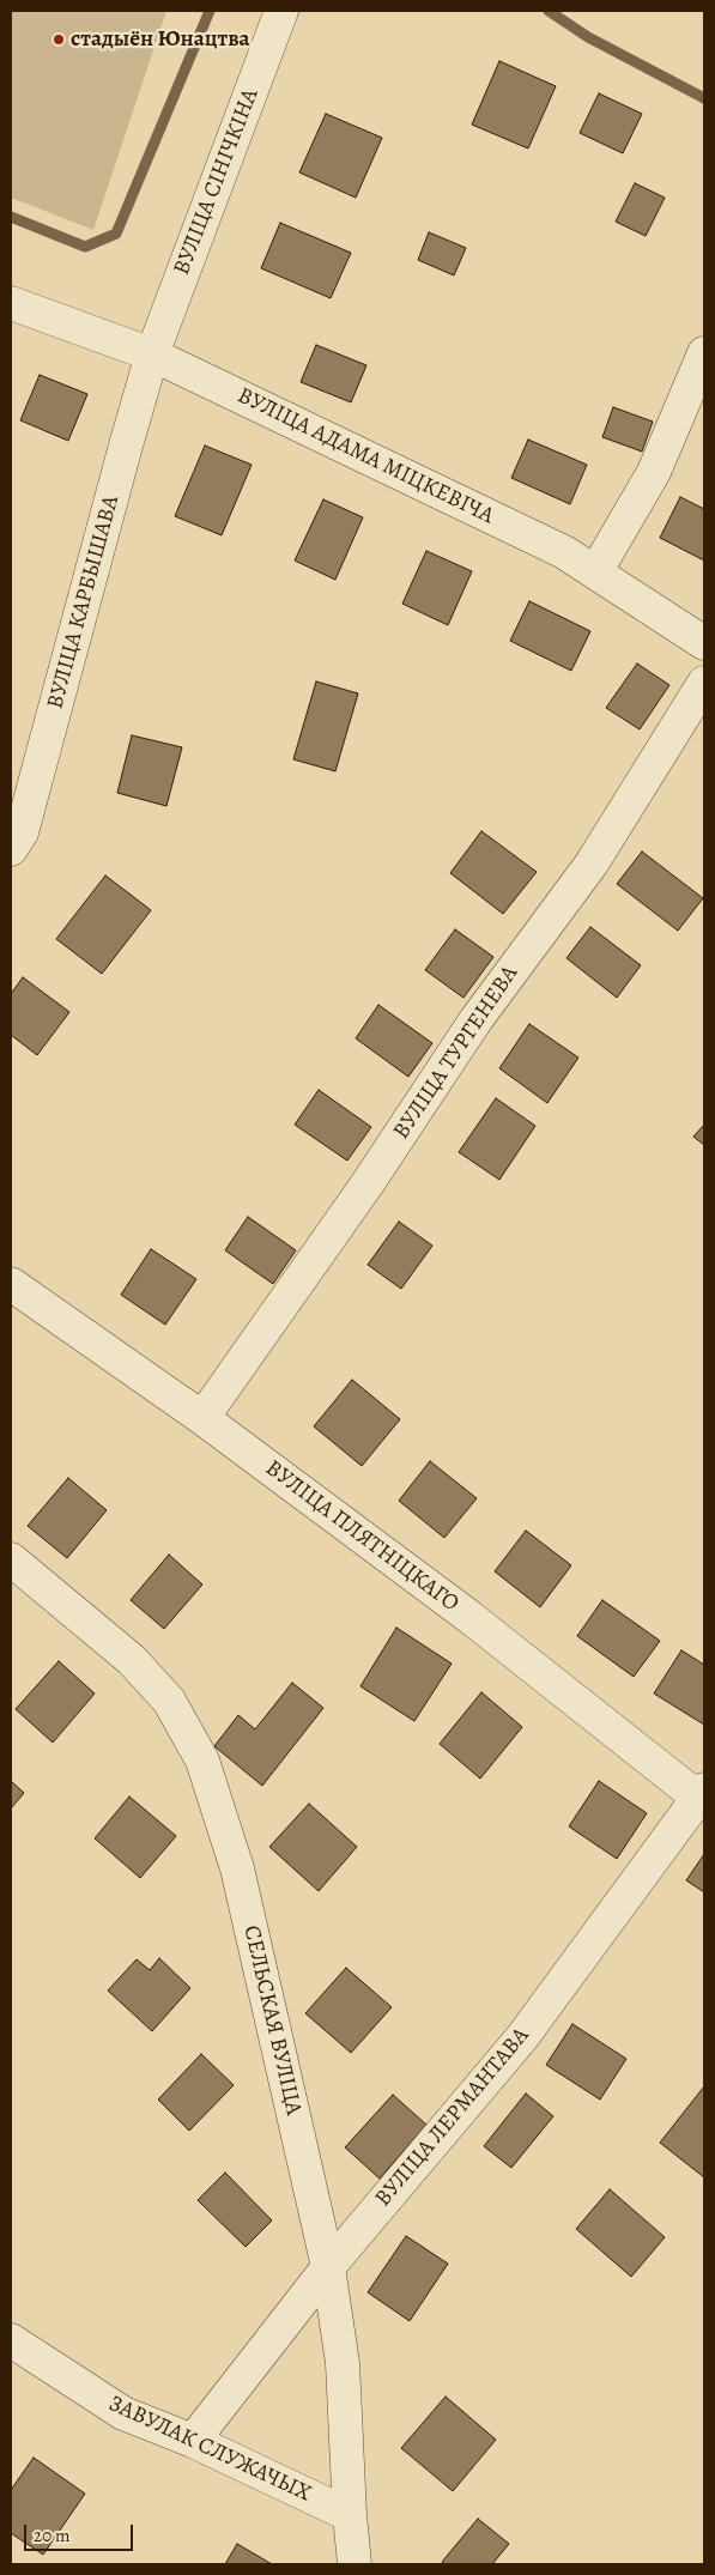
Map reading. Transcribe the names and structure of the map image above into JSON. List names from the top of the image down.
{
  "streets": {
    "street": [
      "ВУЛІЦА СІНІЧКІНА",
      "ВУЛІЦА АДАМА МІЦКЕВІЧА",
      "ВУЛІЦА КАРБЫШАВА",
      "ВУЛІЦА ТУРГЕНЕВА",
      "ВУЛІЦА ПЛЯТНІЦКАГО",
      "СЕЛЬСКАЯ ВУЛІЦА",
      "ВУЛІЦА ЛЕРМАНТАВА",
      "ЗАВУЛАК СЛУЖАЧЫХ"
    ]
  },
  "crossings": [
    ["ВУЛІЦА СІНІЧКІНА", "ВУЛІЦА АДАМА МІЦКЕВІЧА"],
    ["ВУЛІЦА СІНІЧКІНА", "ВУЛІЦА КАРБЫШАВА"],
    ["ВУЛІЦА АДАМА МІЦКЕВІЧА", "ВУЛІЦА КАРБЫШАВА"],
    ["ВУЛІЦА ТУРГЕНЕВА", "ВУЛІЦА ПЛЯТНІЦКАГО"],
    ["ВУЛІЦА ПЛЯТНІЦКАГО", "ВУЛІЦА ЛЕРМАНТАВА"],
    ["СЕЛЬСКАЯ ВУЛІЦА", "ВУЛІЦА ЛЕРМАНТАВА"],
    ["СЕЛЬСКАЯ ВУЛІЦА", "ЗАВУЛАК СЛУЖАЧЫХ"],
    ["ВУЛІЦА ЛЕРМАНТАВА", "ЗАВУЛАК СЛУЖАЧЫХ"]
  ],
  "places": ["стадыён Юнацтва"],
  "scale_bar": "20 m"
}
